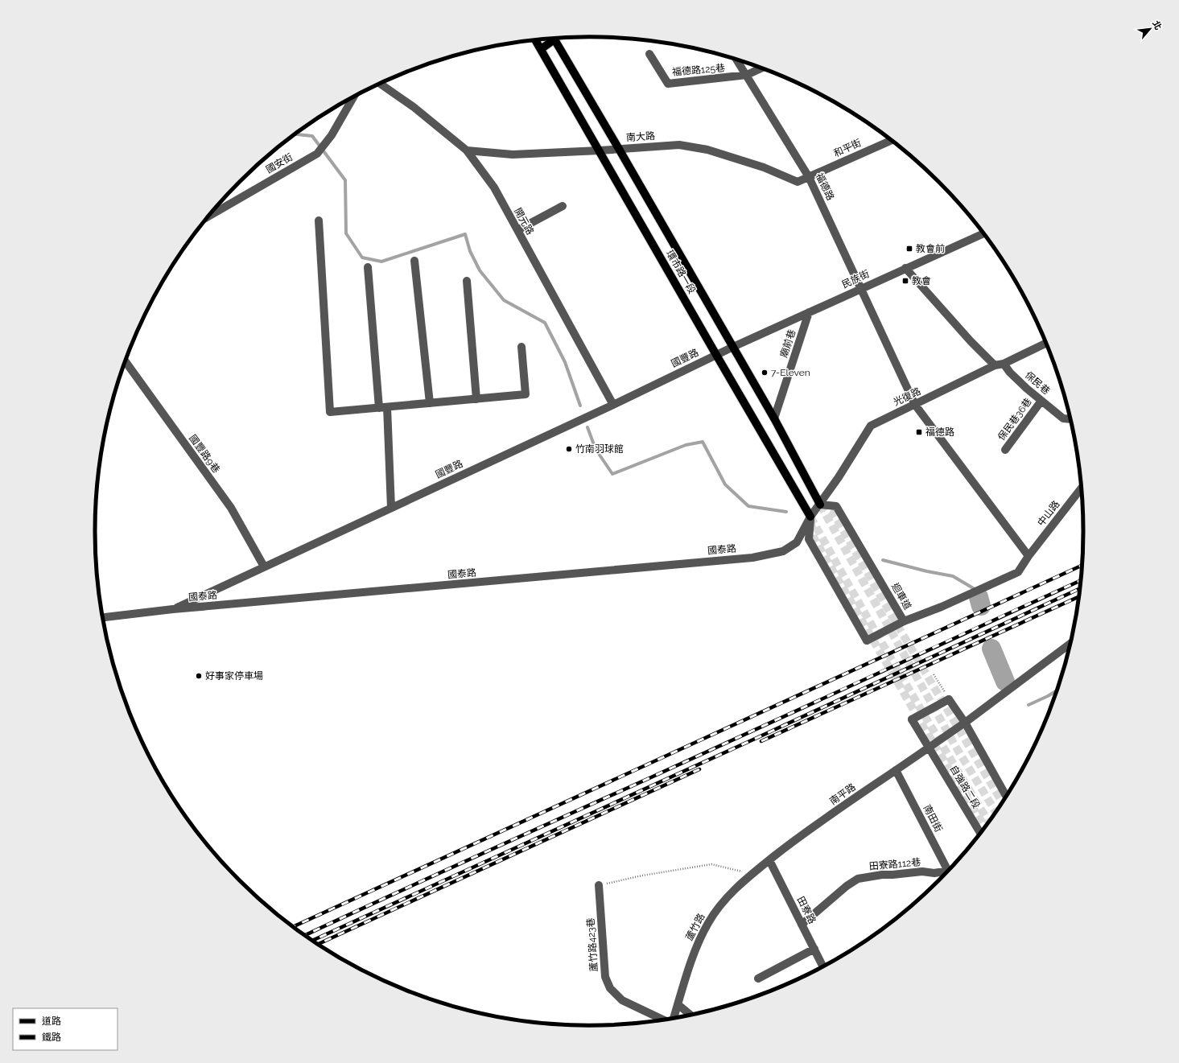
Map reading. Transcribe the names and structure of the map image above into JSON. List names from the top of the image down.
{
  "streets": {
    "main road": ["環市路一段"],
    "street": [
      "福德路125巷",
      "南大路",
      "和平街",
      "國安街",
      "福德路",
      "開元路",
      "民族街",
      "廟前巷",
      "國豐路",
      "保民巷",
      "光復路",
      "保民巷36巷",
      "國豐路9巷",
      "中山路",
      "國泰路",
      "迴車道",
      "自強路二段",
      "南平路",
      "南田街",
      "田寮路112巷",
      "田寮路",
      "蘆竹路",
      "蘆竹路423巷"
    ]
  },
  "crossings": [
    ["福德路125巷", "福德路"],
    ["南大路", "和平街"],
    ["南大路", "福德路"],
    ["南大路", "開元路"],
    ["南大路", "環市路一段"],
    ["和平街", "福德路"],
    ["福德路", "民族街"],
    ["福德路", "光復路"],
    ["福德路", "中山路"],
    ["開元路", "國豐路"],
    ["環市路一段", "民族街"],
    ["環市路一段", "廟前巷"],
    ["環市路一段", "國豐路"],
    ["環市路一段", "光復路"],
    ["環市路一段", "國泰路"],
    ["環市路一段", "迴車道"],
    ["民族街", "廟前巷"],
    ["民族街", "國豐路"],
    ["國豐路", "國豐路9巷"],
    ["國豐路", "國泰路"],
    ["保民巷", "光復路"],
    ["保民巷", "保民巷36巷"],
    ["光復路", "國泰路"],
    ["光復路", "迴車道"],
    ["中山路", "迴車道"],
    ["國泰路", "迴車道"],
    ["自強路二段", "南平路"],
    ["南平路", "南田街"],
    ["南平路", "田寮路"],
    ["南平路", "蘆竹路"],
    ["田寮路112巷", "田寮路"],
    ["田寮路", "蘆竹路"]
  ],
  "places": {
    "transit": ["教會前", "教會", "福德路"],
    "other": ["7-Eleven", "竹南羽球館", "好事家停車場"]
  },
  "legend": ["道路", "鐵路"],
  "north": "top right"
}
